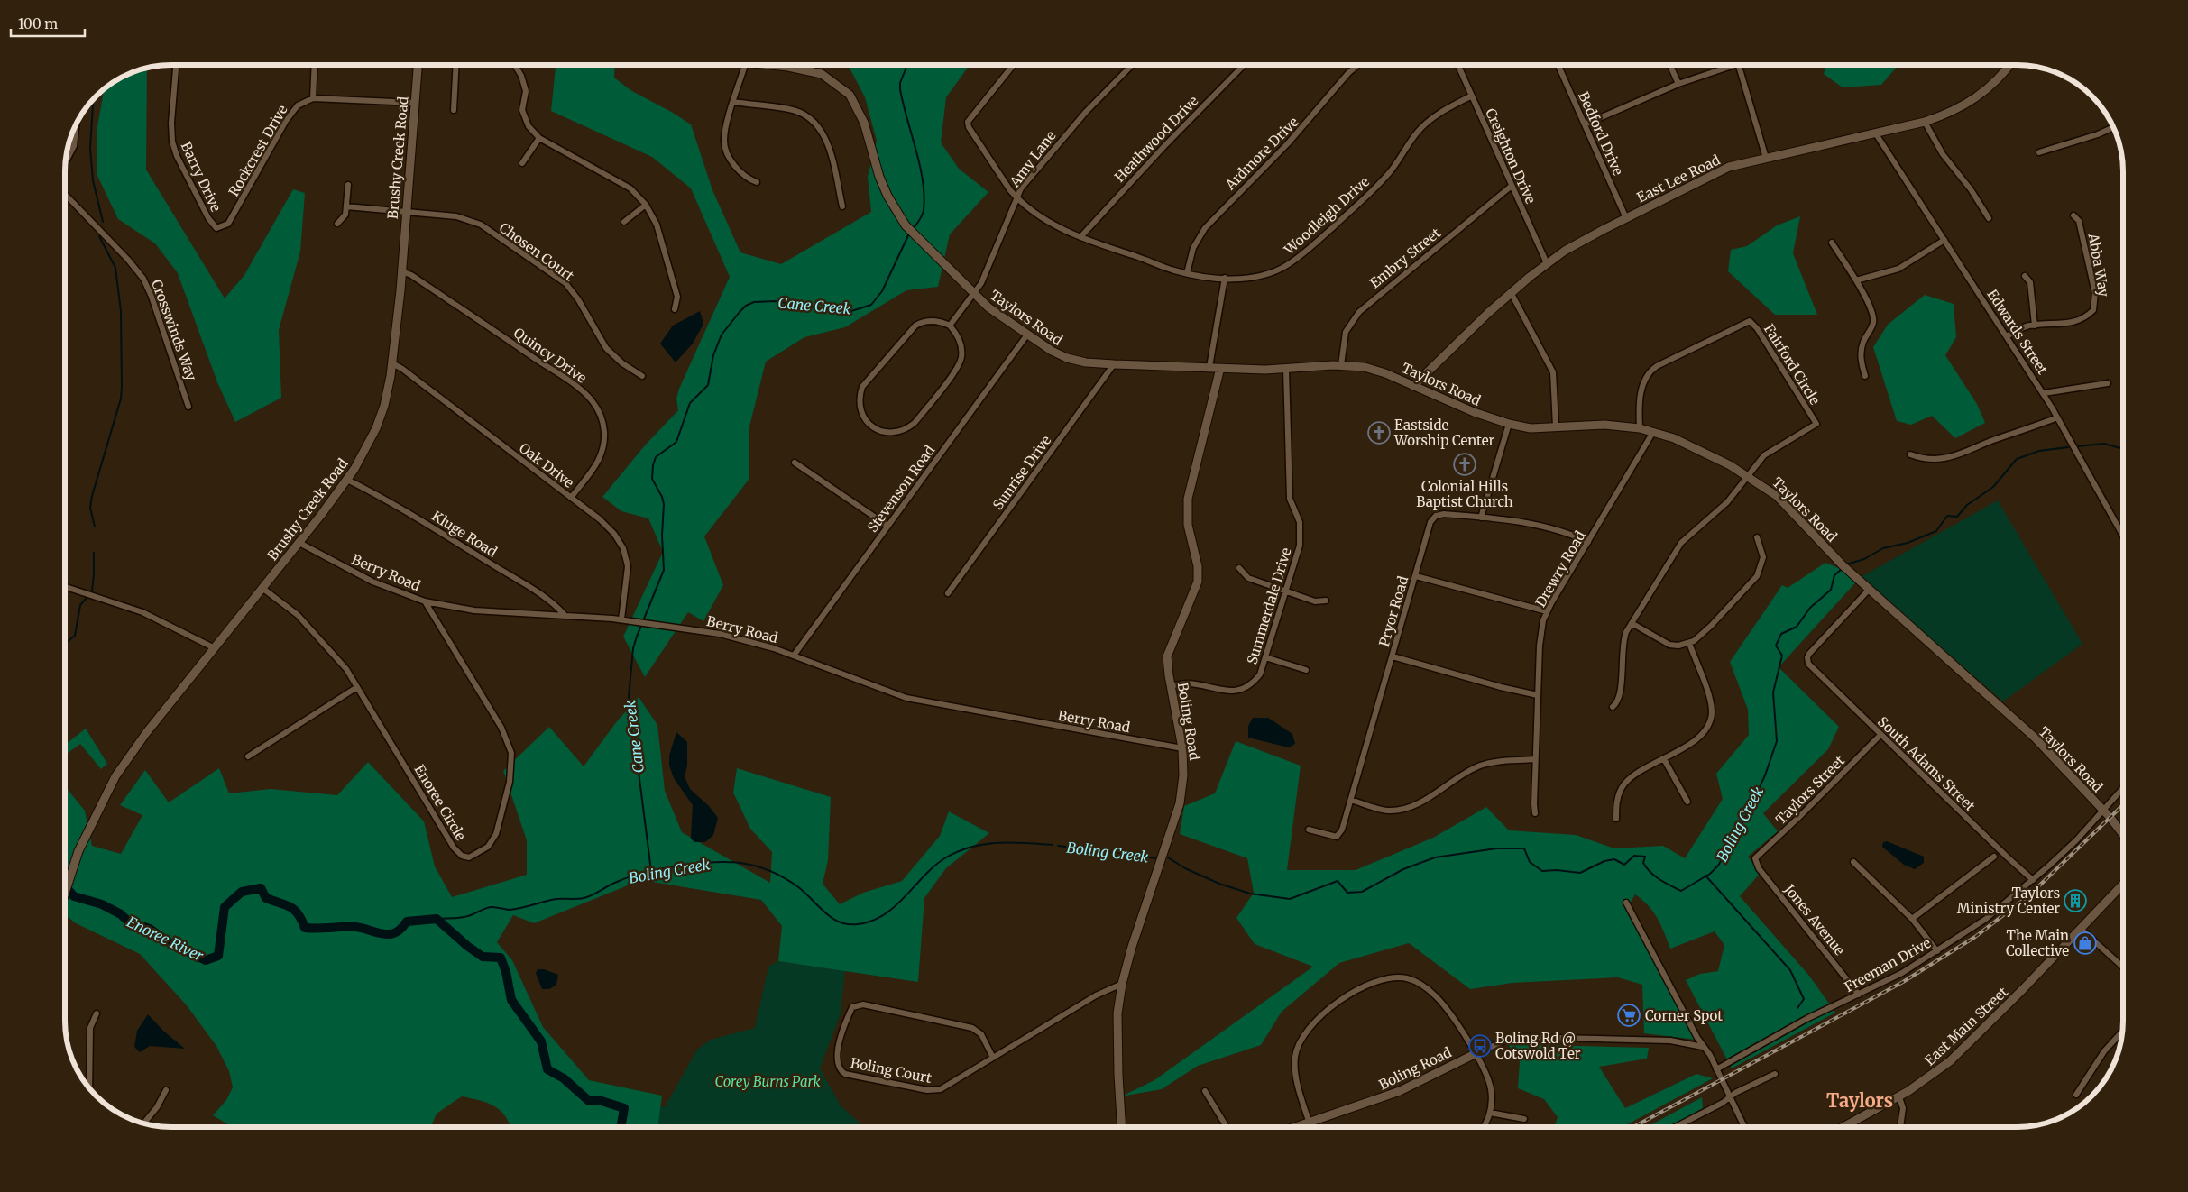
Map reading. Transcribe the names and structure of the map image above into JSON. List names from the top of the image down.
{
  "streets": {
    "street": [
      "Bedford Drive",
      "Heathwood Drive",
      "Rockcrest Drive",
      "Ardmore Drive",
      "Creighton Drive",
      "Brushy Creek Road",
      "Amy Lane",
      "Barry Drive",
      "East Lee Road",
      "Woodleigh Drive",
      "Chosen Court",
      "Embry Street",
      "Abba Way",
      "Taylors Road",
      "Crosswinds Way",
      "Edwards Street",
      "Quincy Drive",
      "Fairford Circle",
      "Oak Drive",
      "Sunrise Drive",
      "Stevenson Road",
      "Kluge Road",
      "Drewry Road",
      "Berry Road",
      "Summerdale Drive",
      "Pryor Road",
      "Boling Road",
      "South Adams Street",
      "Taylors Street",
      "Enoree Circle",
      "Jones Avenue",
      "Freeman Drive",
      "East Main Street",
      "Boling Court"
    ]
  },
  "crossings": [
    ["Bedford Drive", "East Lee Road"],
    ["Heathwood Drive", "Woodleigh Drive"],
    ["Rockcrest Drive", "Barry Drive"],
    ["Ardmore Drive", "Woodleigh Drive"],
    ["Creighton Drive", "East Lee Road"],
    ["Creighton Drive", "Woodleigh Drive"],
    ["Creighton Drive", "Embry Street"],
    ["Brushy Creek Road", "Chosen Court"],
    ["Brushy Creek Road", "Quincy Drive"],
    ["Brushy Creek Road", "Oak Drive"],
    ["Brushy Creek Road", "Kluge Road"],
    ["Brushy Creek Road", "Berry Road"],
    ["Brushy Creek Road", "Enoree Circle"],
    ["Amy Lane", "Woodleigh Drive"],
    ["Amy Lane", "Taylors Road"],
    ["East Lee Road", "Taylors Road"],
    ["East Lee Road", "Edwards Street"],
    ["Embry Street", "Taylors Road"],
    ["Abba Way", "Edwards Street"],
    ["Taylors Road", "Fairford Circle"],
    ["Taylors Road", "Sunrise Drive"],
    ["Taylors Road", "Stevenson Road"],
    ["Taylors Road", "Drewry Road"],
    ["Taylors Road", "Summerdale Drive"],
    ["Taylors Road", "Boling Road"],
    ["Taylors Road", "South Adams Street"],
    ["Taylors Road", "Freeman Drive"],
    ["Quincy Drive", "Oak Drive"],
    ["Oak Drive", "Berry Road"],
    ["Stevenson Road", "Berry Road"],
    ["Kluge Road", "Berry Road"],
    ["Drewry Road", "Pryor Road"],
    ["Berry Road", "Boling Road"],
    ["Berry Road", "Enoree Circle"],
    ["Summerdale Drive", "Boling Road"],
    ["Boling Road", "Boling Court"],
    ["South Adams Street", "Taylors Street"],
    ["South Adams Street", "Freeman Drive"],
    ["Taylors Street", "Jones Avenue"],
    ["Jones Avenue", "Freeman Drive"]
  ],
  "districts": ["Taylors"],
  "water": ["Cane Creek", "Boling Creek", "Enoree River"],
  "parks": ["Corey Burns Park"],
  "places": {
    "church": ["Eastside Worship Center", "Colonial Hills Baptist Church"],
    "building": ["Taylors Ministry Center"],
    "shop": ["The Main Collective"],
    "supermarket": ["Corner Spot"],
    "bus stop": ["Boling Rd @ Cotswold Ter"]
  },
  "scale_bar": "100 m"
}
